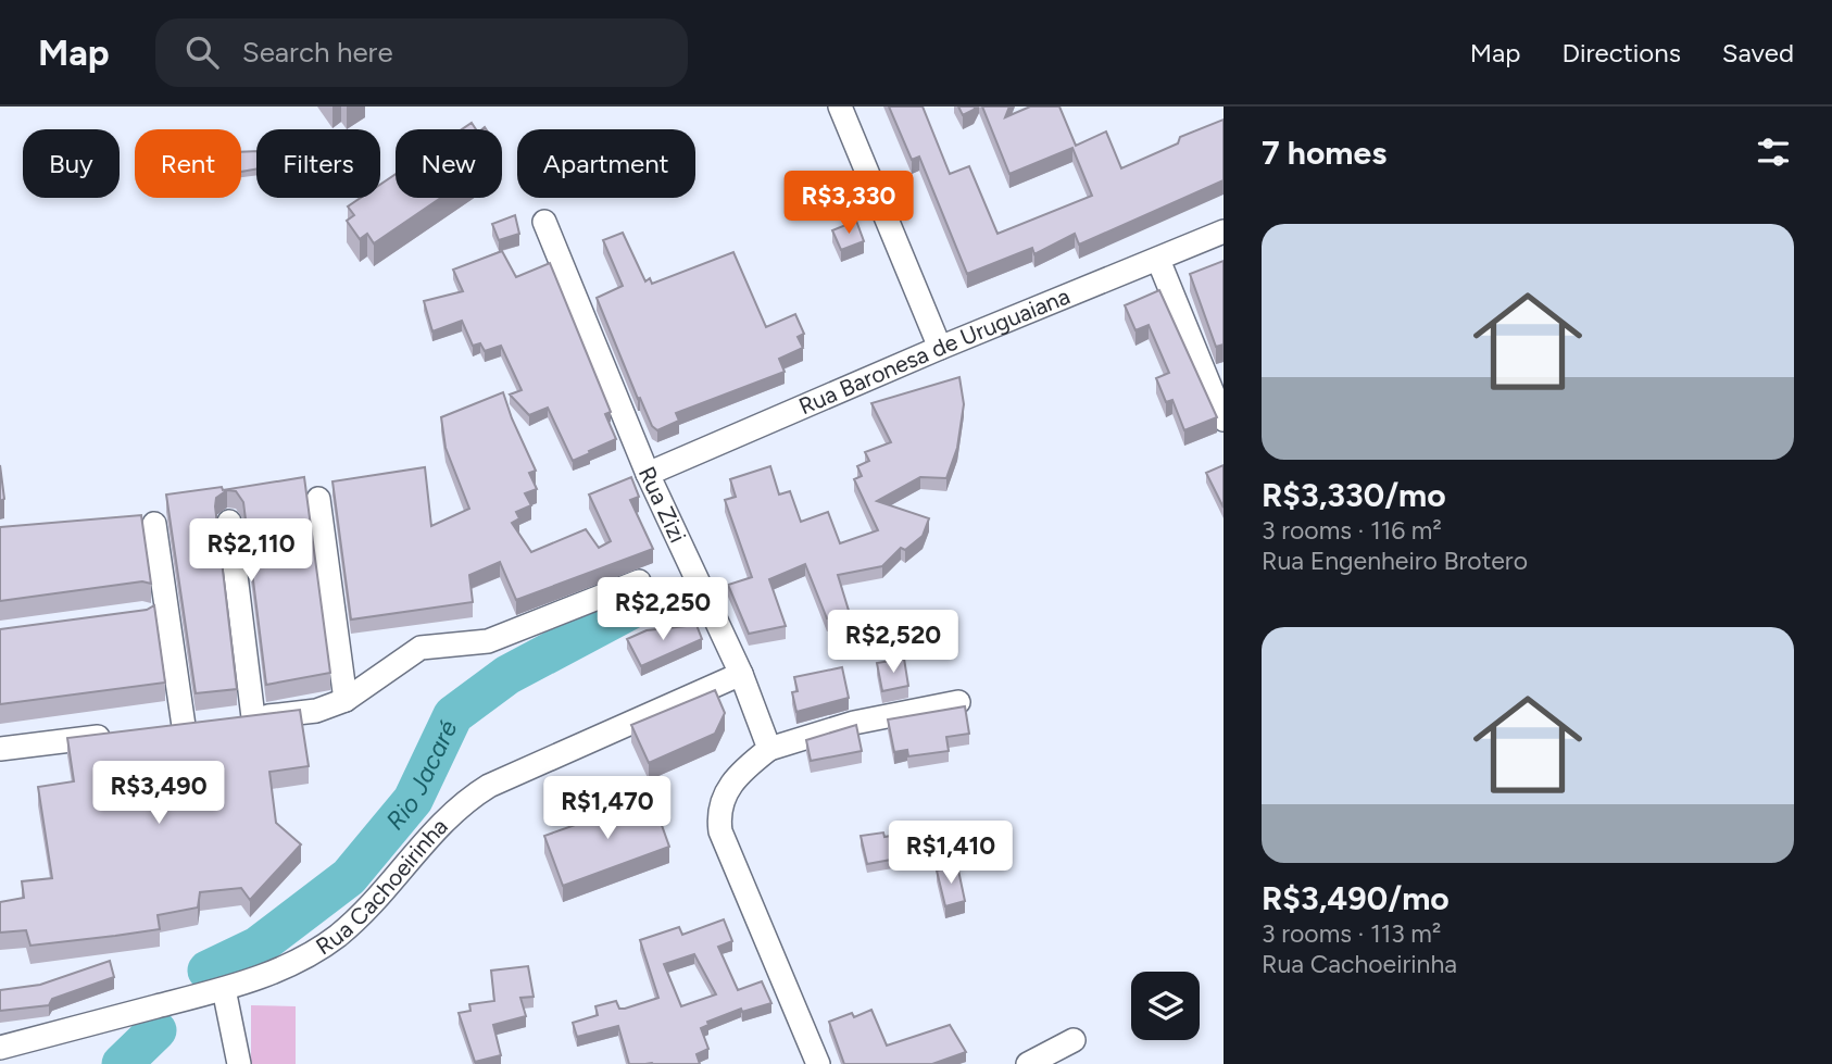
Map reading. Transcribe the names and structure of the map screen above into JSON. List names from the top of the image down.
{
  "streets": {
    "street": ["Rua Baronesa de Uruguaiana", "Rua Zizi", "Rua Cachoeirinha"]
  },
  "crossings": [
    ["Rua Baronesa de Uruguaiana", "Rua Zizi"],
    ["Rua Zizi", "Rua Cachoeirinha"]
  ],
  "water": ["Rio Jacaré"],
  "page": {
    "header": "Map",
    "search": "Search here",
    "nav": ["Map", "Directions", "Saved"],
    "heading": "7 homes",
    "chip": [
      "Buy",
      "Rent",
      "Filters",
      "New",
      "Apartment"
    ],
    "price": [
      "R$3,330",
      "R$2,110",
      "R$2,250",
      "R$2,520",
      "R$3,490",
      "R$1,470",
      "R$1,410"
    ],
    "list": [
      {
        "name": "R$3,330/mo",
        "note": "3 rooms · 116 m² · Rua Engenheiro Brotero"
      },
      {
        "name": "R$3,490/mo",
        "note": "3 rooms · 113 m² · Rua Cachoeirinha"
      }
    ]
  }
}
